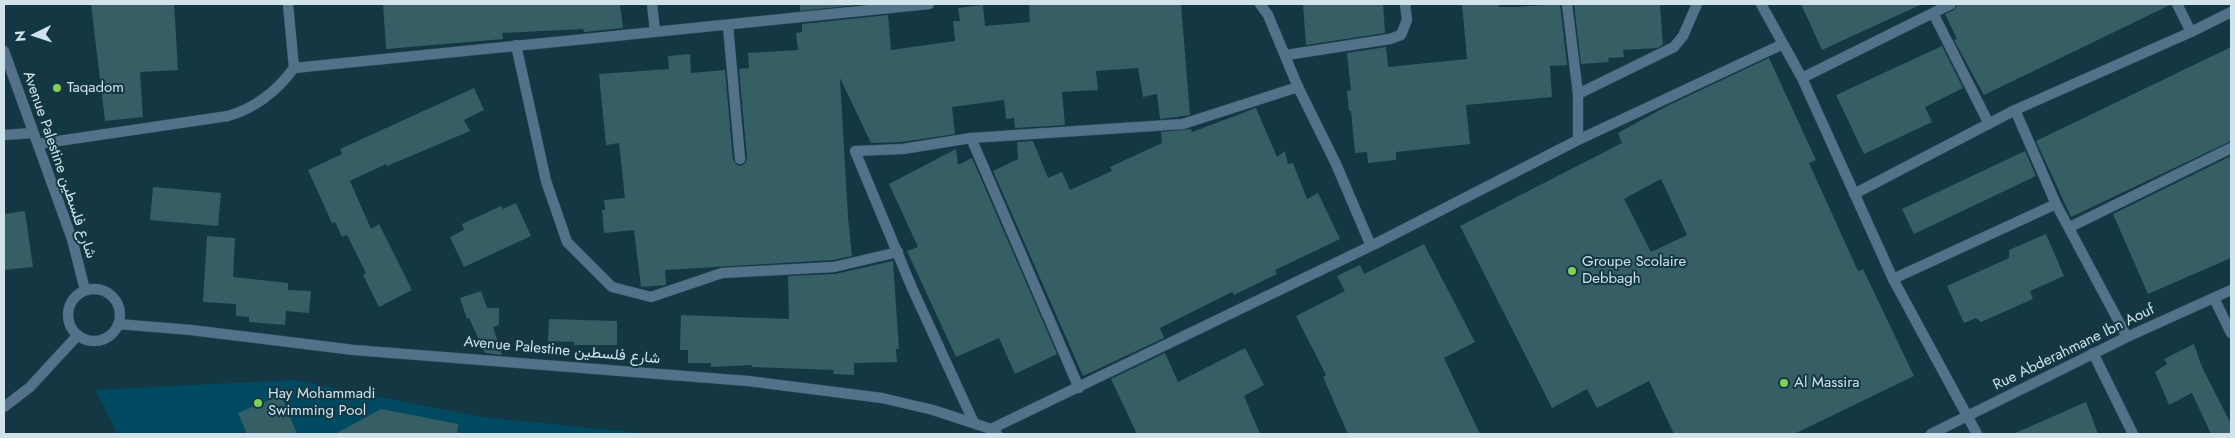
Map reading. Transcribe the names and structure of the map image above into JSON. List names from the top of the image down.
{
  "streets": {
    "street": ["Avenue Palestine شارع فلسطين", "Rue Abderahmane Ibn Aouf"]
  },
  "places": [
    "Taqadom",
    "Groupe Scolaire Debbagh",
    "Al Massira",
    "Hay Mohammadi Swimming Pool"
  ],
  "north": "left"
}
